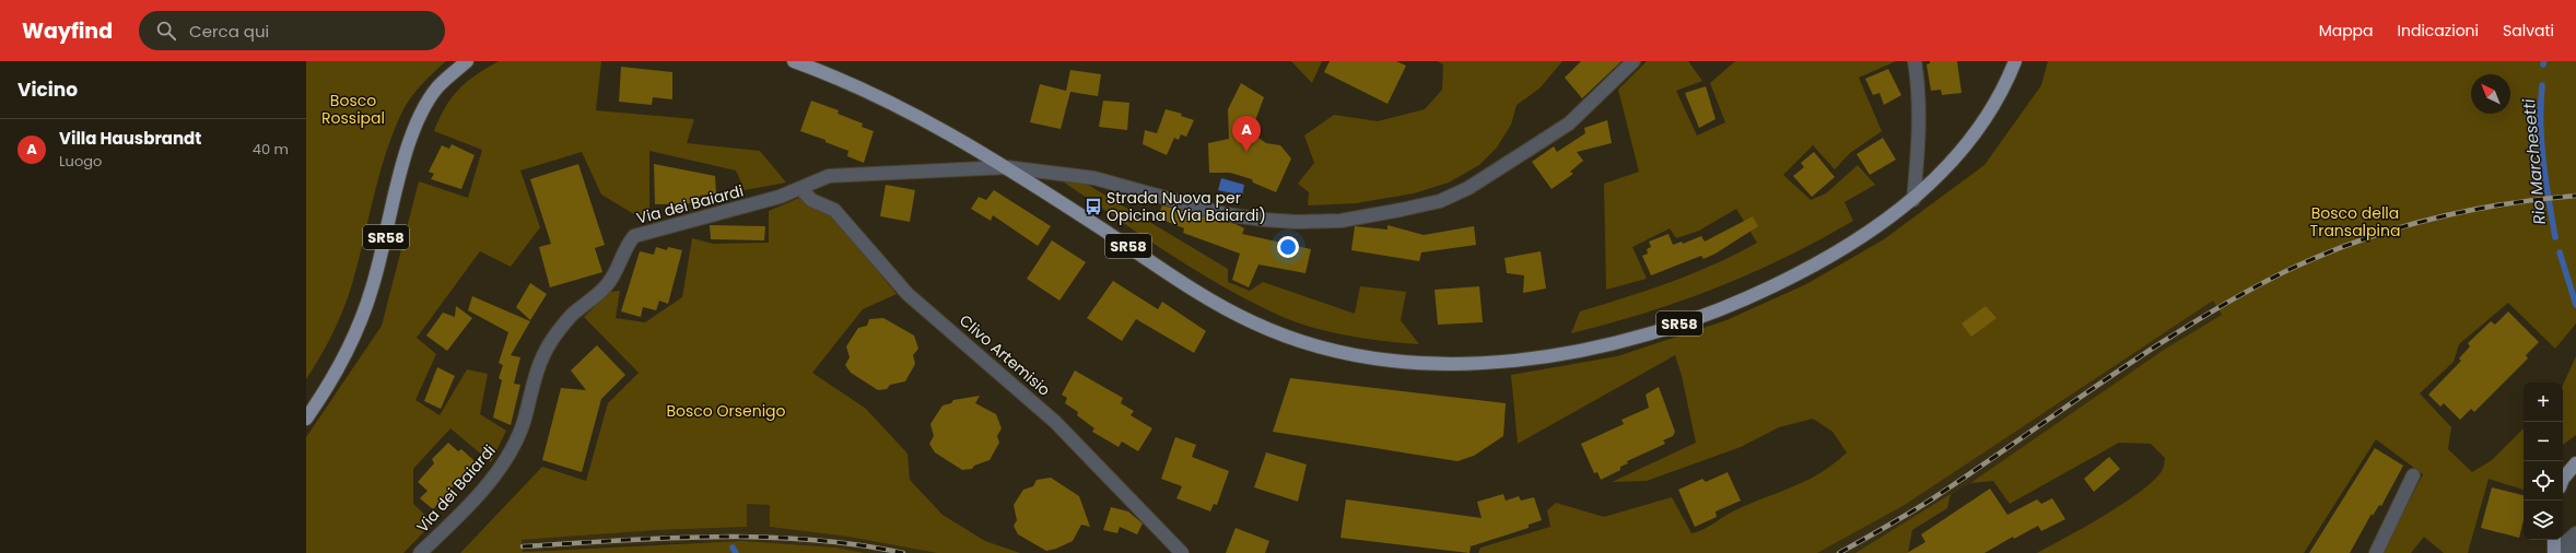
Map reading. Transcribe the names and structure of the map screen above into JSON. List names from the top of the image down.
{
  "streets": {
    "main road": ["SR58"],
    "street": ["Via dei Baiardi", "Clivo Artemisio"]
  },
  "crossings": [
    ["Via dei Baiardi", "SR58"],
    ["Via dei Baiardi", "Clivo Artemisio"]
  ],
  "water": ["Rio Marchesetti"],
  "parks": ["Bosco Rossipal", "Bosco della Transalpina", "Bosco Orsenigo"],
  "places": {
    "bus stop": ["Strada Nuova per Opicina (Via Baiardi)"]
  },
  "north": "top left",
  "page": {
    "header": "Wayfind",
    "search": "Cerca qui",
    "nav": ["Mappa", "Indicazioni", "Salvati"],
    "heading": "Vicino",
    "pins": "A",
    "list": [
      {
        "mark": "A",
        "name": "Villa Hausbrandt",
        "note": "Luogo",
        "value": "40 m"
      }
    ],
    "map_buttons": ["+", "−"]
  }
}
